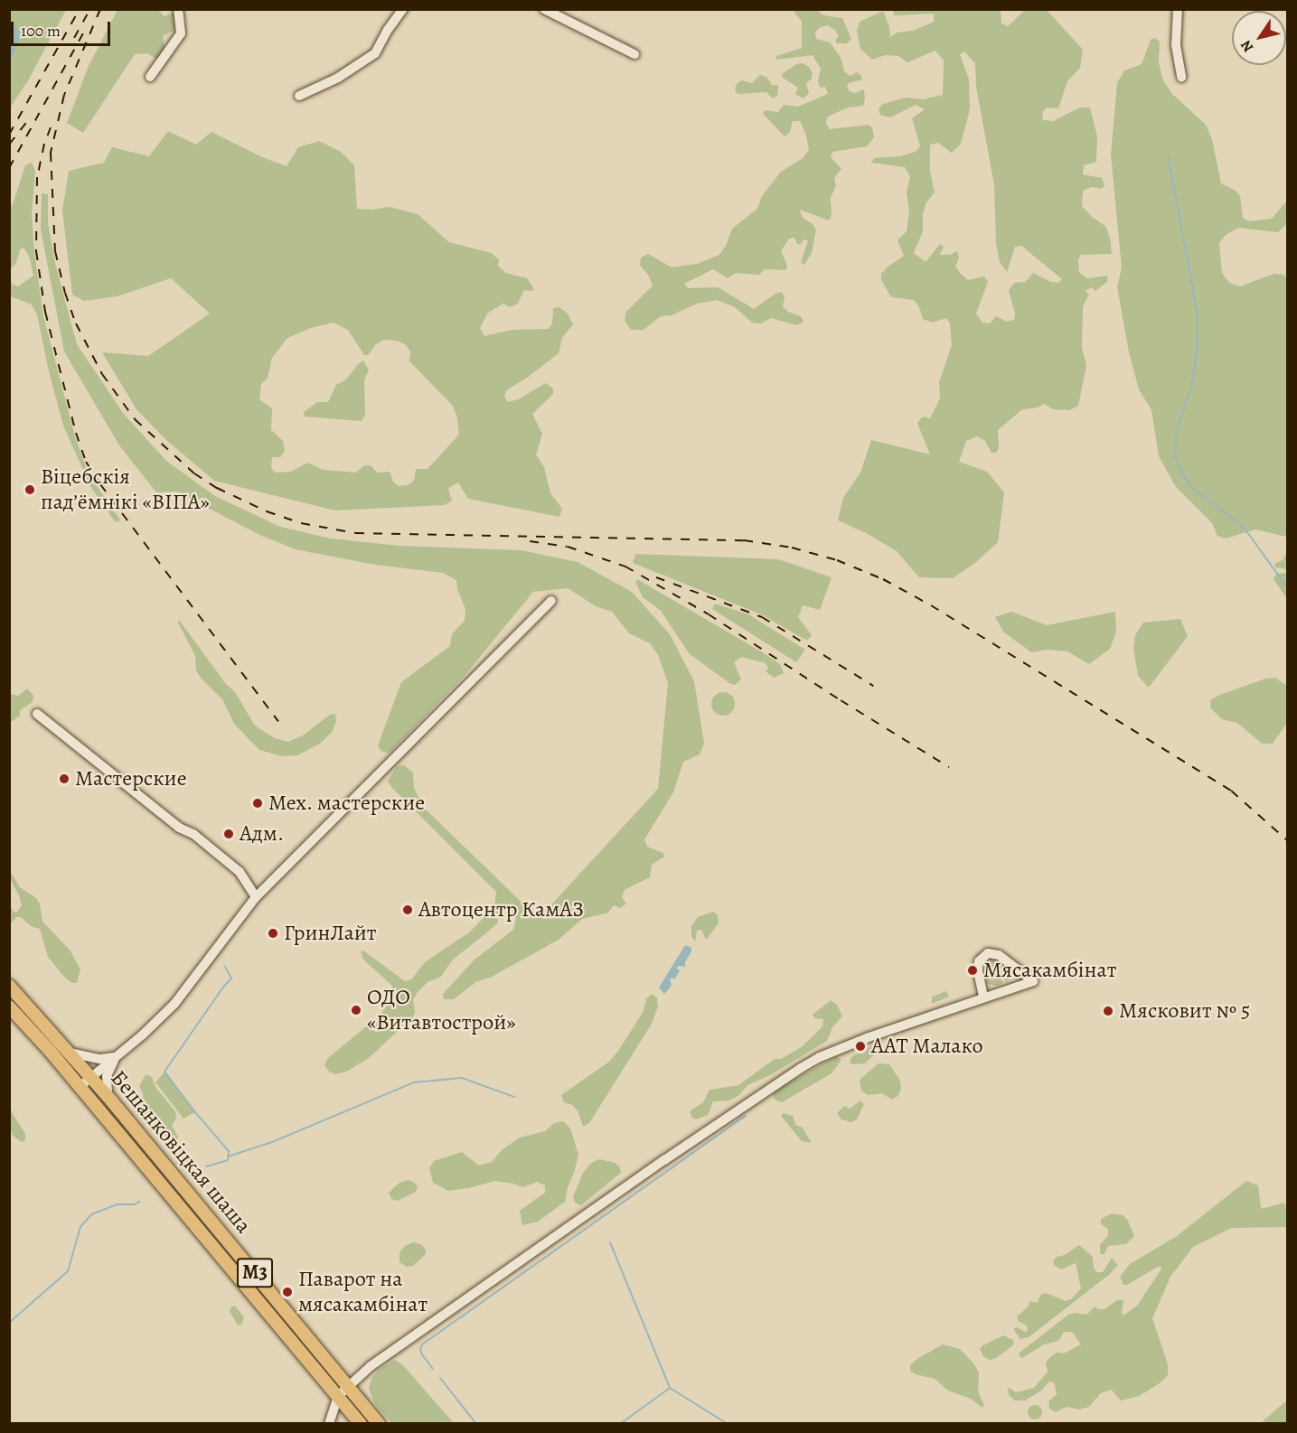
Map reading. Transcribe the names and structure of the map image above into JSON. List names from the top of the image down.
{
  "streets": {
    "main road": ["Бешанковіцкая шаша", "М3"]
  },
  "places": [
    "Віцебскія падʼёмнікі «ВІПА»",
    "Мастерские",
    "Мех. мастерские",
    "Адм.",
    "Автоцентр КамАЗ",
    "ГринЛайт",
    "Мясакамбінат",
    "ОДО «Витавтострой»",
    "Мясковит № 5",
    "ААТ Малако",
    "Паварот на мясакамбінат"
  ],
  "scale_bar": "100 m",
  "north": "bottom left"
}
